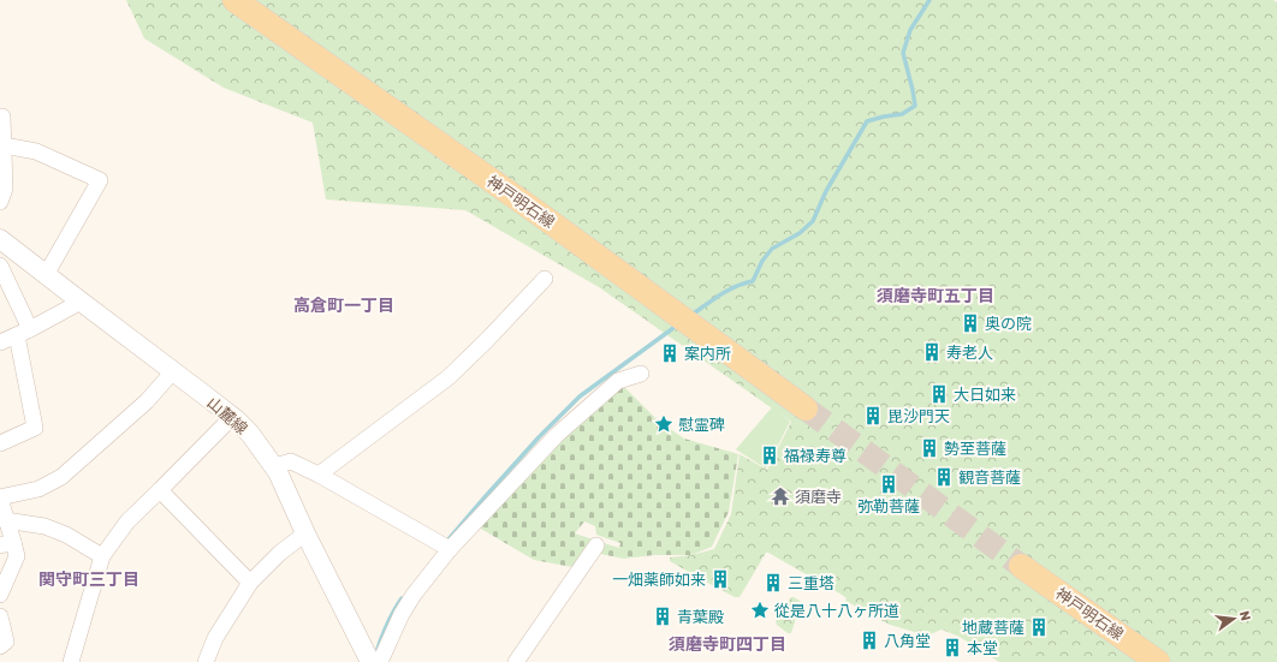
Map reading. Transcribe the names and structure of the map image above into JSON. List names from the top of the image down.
{
  "streets": {
    "main road": ["神戸明石線"],
    "street": ["山麓線"]
  },
  "districts": [
    "須磨寺町五丁目",
    "高倉町一丁目",
    "関守町三丁目",
    "須磨寺町四丁目"
  ],
  "places": {
    "building": [
      "奥の院",
      "寿老人",
      "案内所",
      "大日如来",
      "毘沙門天",
      "勢至菩薩",
      "福禄寿尊",
      "観音菩薩",
      "弥勒菩薩",
      "一畑薬師如来",
      "三重塔",
      "青葉殿",
      "地蔵菩薩",
      "八角堂",
      "本堂"
    ],
    "place": ["慰霊碑", "從是八十八ヶ所道"],
    "temple": ["須磨寺"]
  },
  "north": "right"
}
